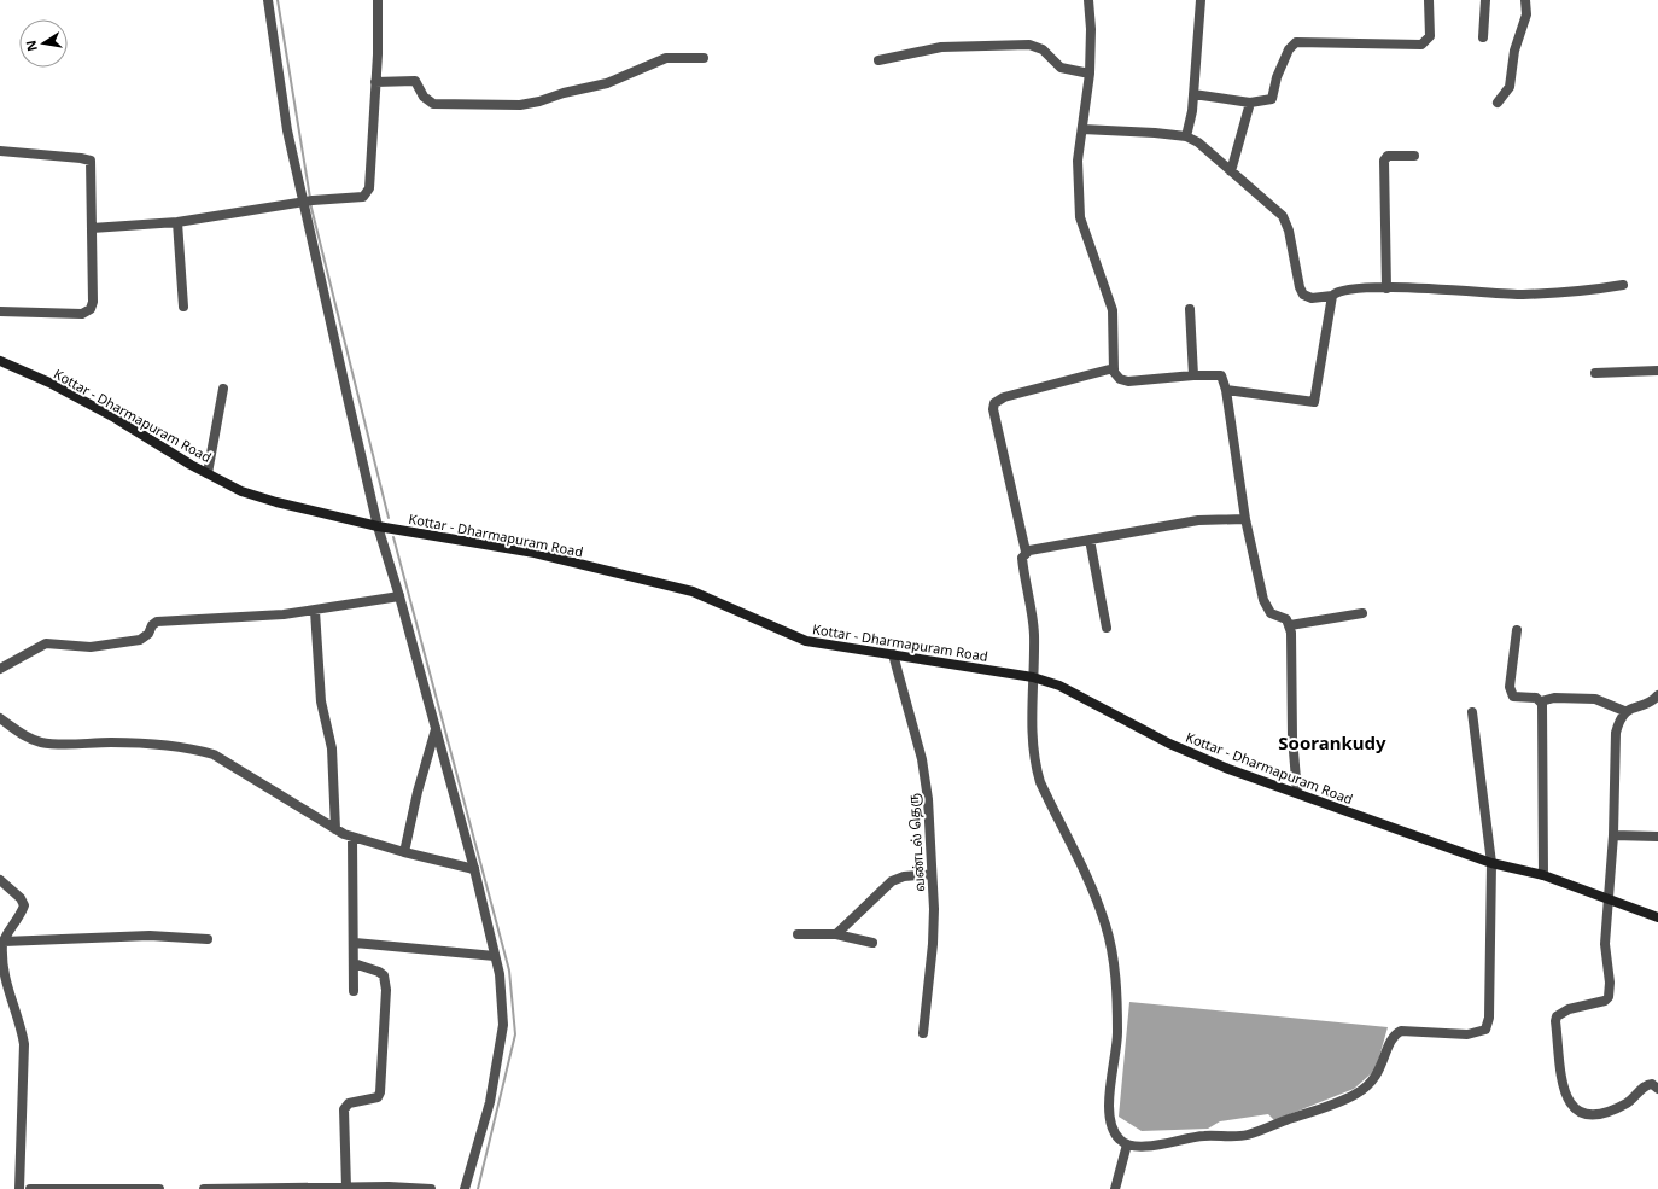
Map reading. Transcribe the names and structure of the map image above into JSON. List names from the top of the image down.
{
  "streets": {
    "main road": ["Kottar - Dharmapuram Road"],
    "street": ["வண்டல் தெரு"]
  },
  "crossings": [
    ["Kottar - Dharmapuram Road", "வண்டல் தெரு"]
  ],
  "districts": ["Soorankudy"],
  "north": "left"
}
